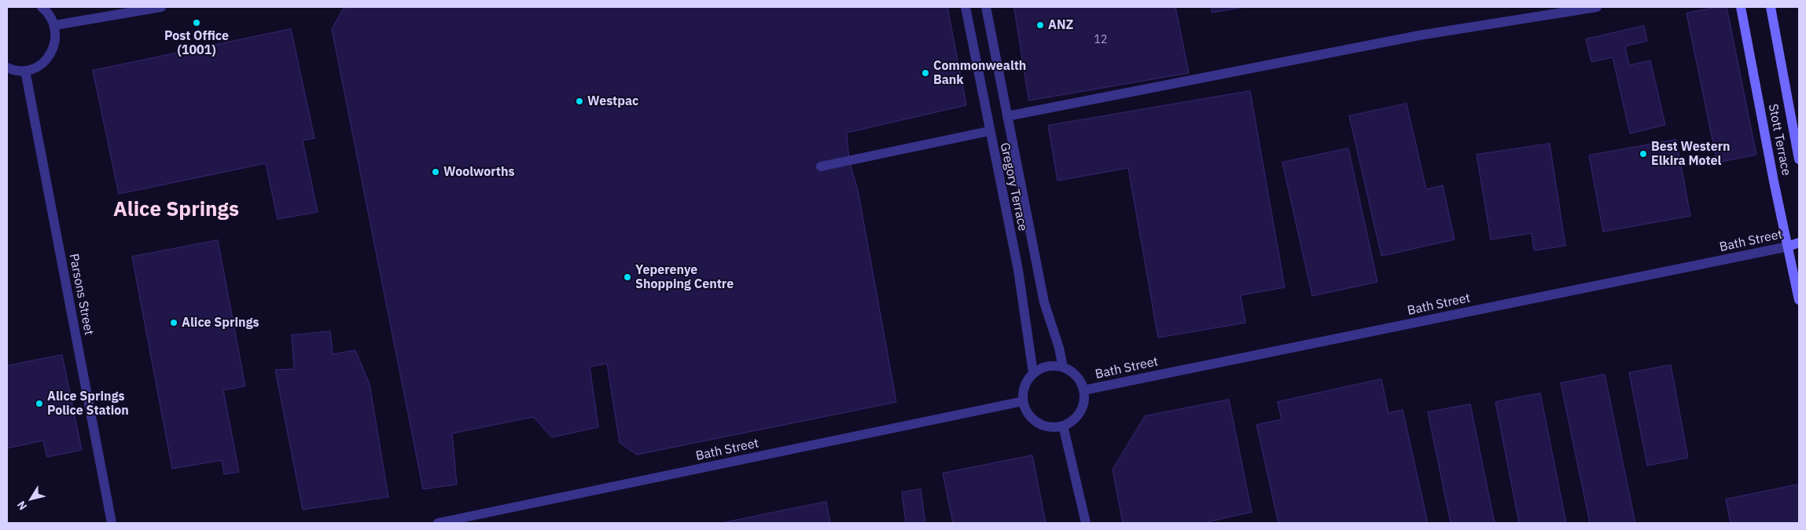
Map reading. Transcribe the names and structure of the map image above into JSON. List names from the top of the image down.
{
  "streets": {
    "main road": ["Stott Terrace", "Bath Street"],
    "street": ["Gregory Terrace", "Parsons Street"]
  },
  "crossings": [
    ["Stott Terrace", "Bath Street"],
    ["Gregory Terrace", "Bath Street"]
  ],
  "districts": ["Alice Springs"],
  "places": [
    "Post Office (1001)",
    "ANZ",
    "Commonwealth Bank",
    "Westpac",
    "Best Western Elkira Motel",
    "Woolworths",
    "Yeperenye Shopping Centre",
    "Alice Springs",
    "Alice Springs Police Station"
  ],
  "house_numbers": ["12"],
  "north": "bottom left"
}
